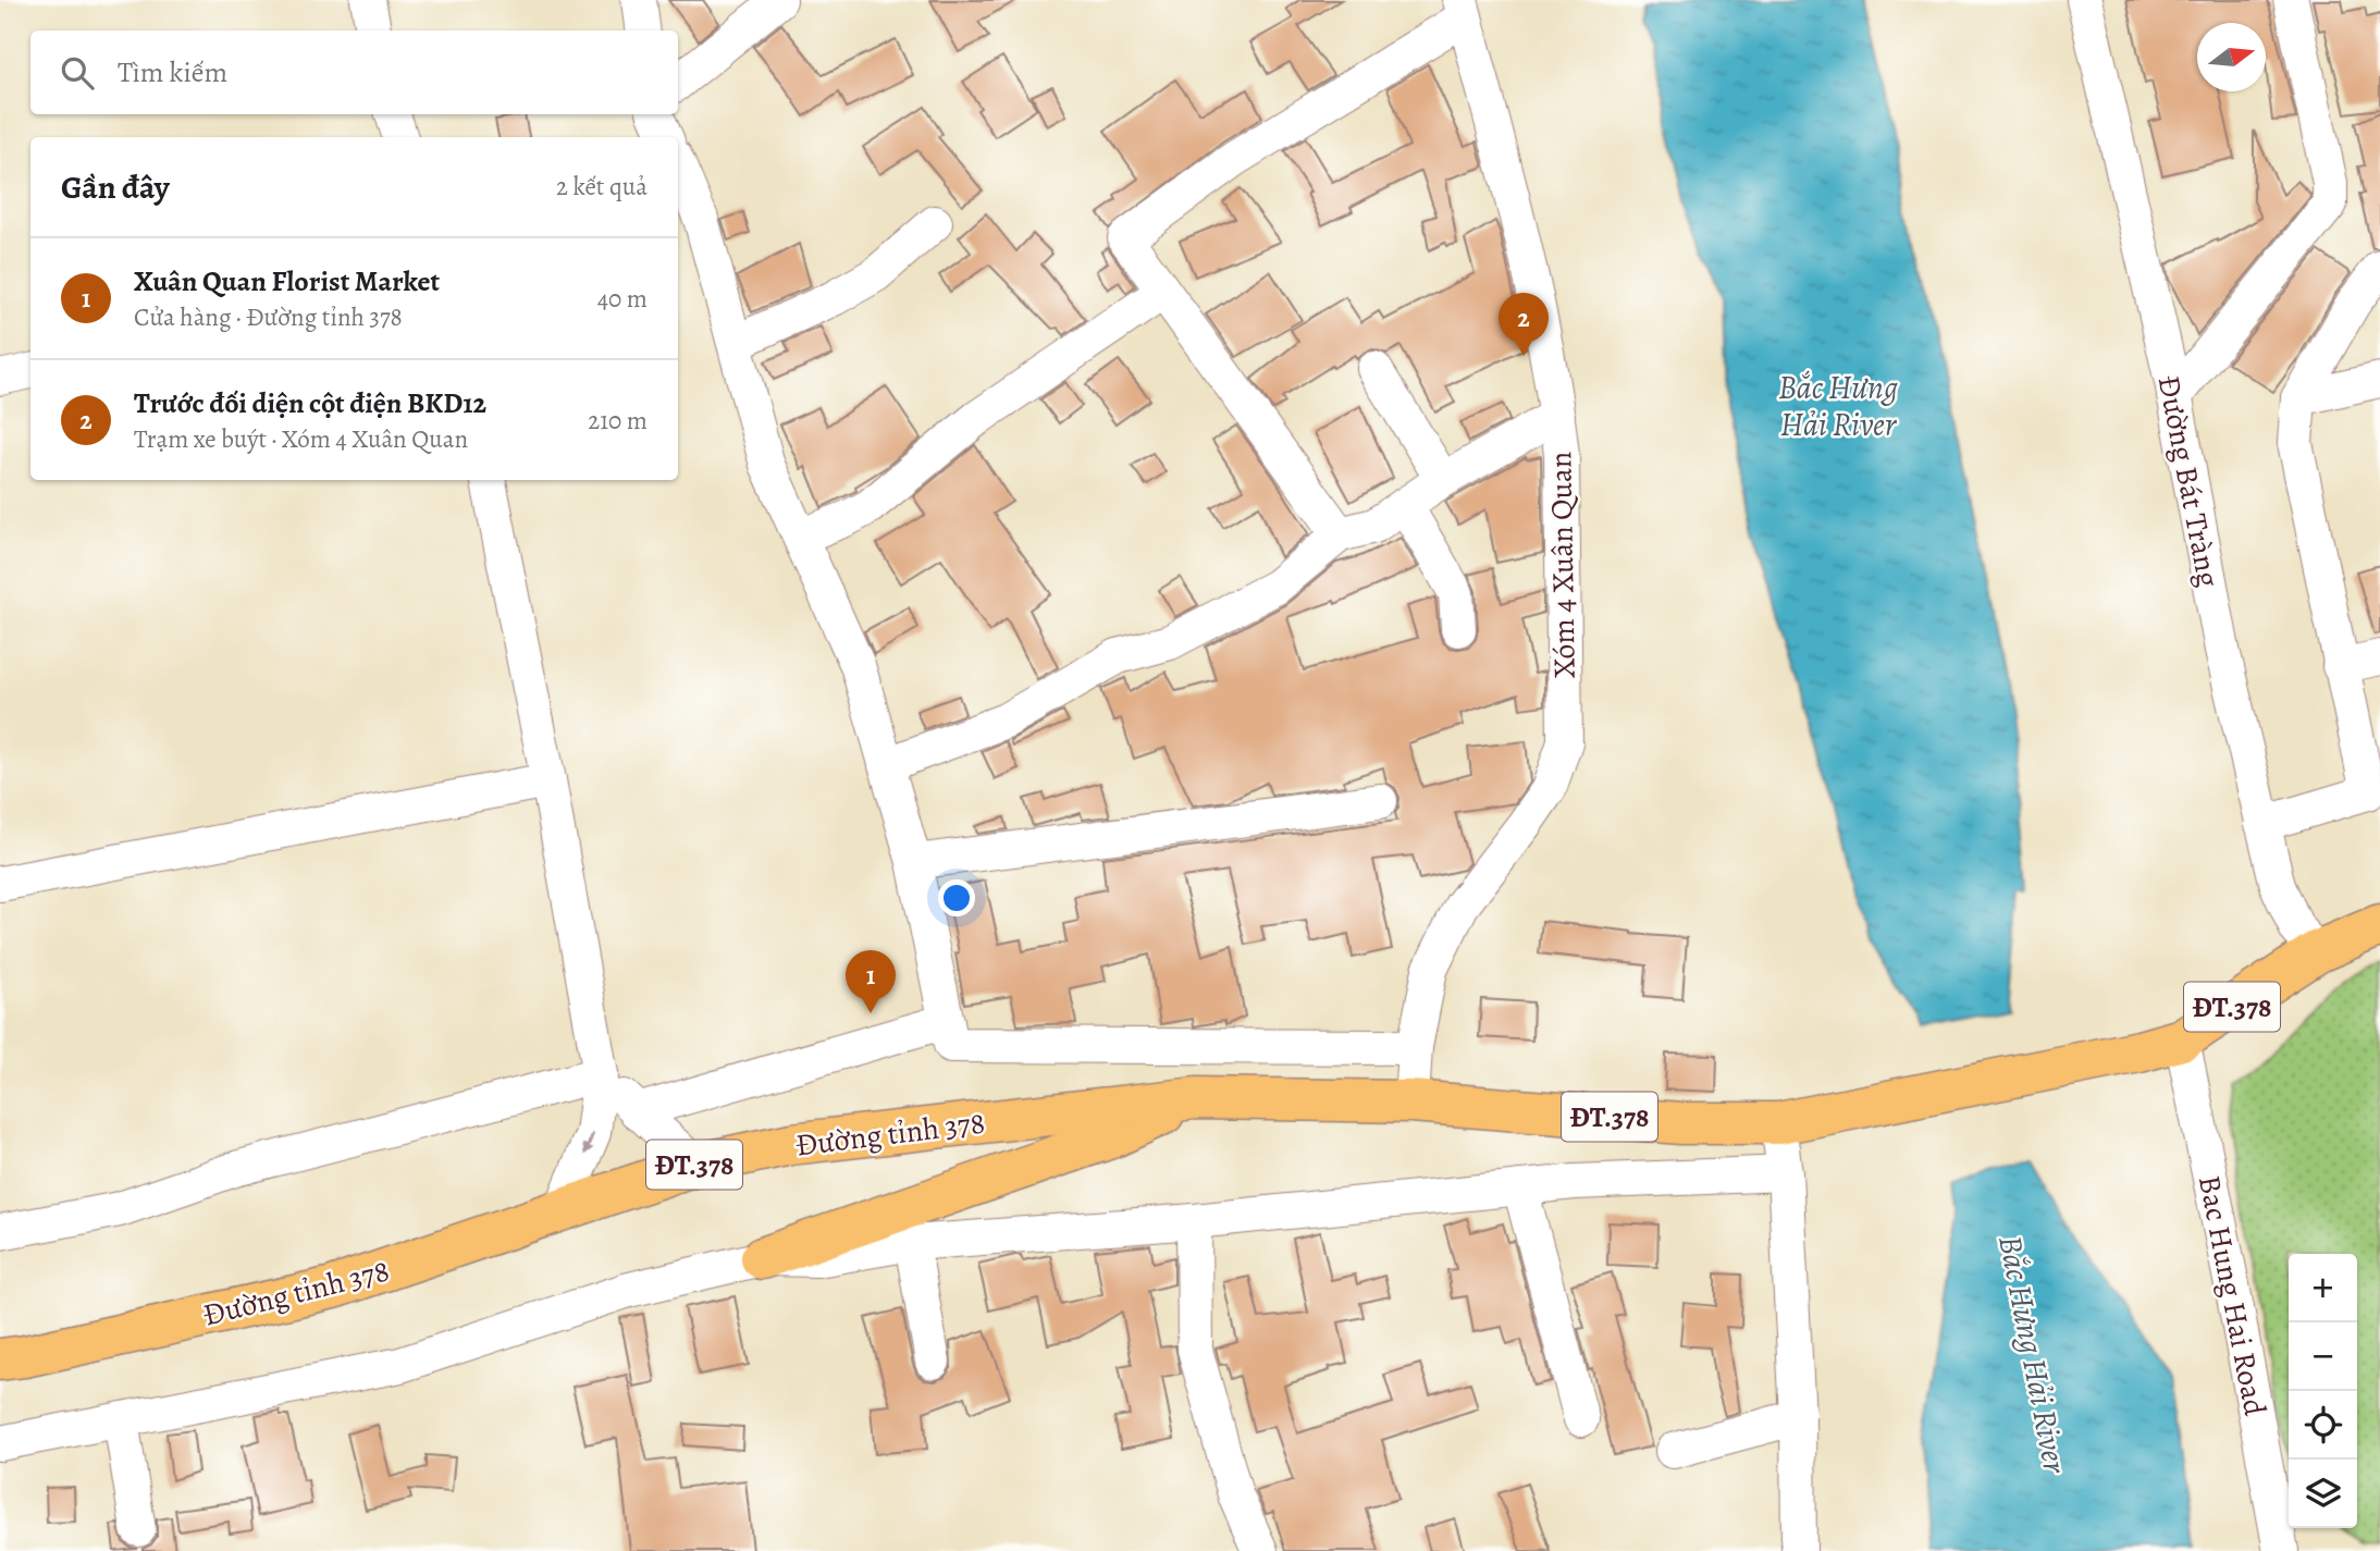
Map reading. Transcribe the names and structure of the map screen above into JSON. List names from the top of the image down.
{
  "streets": {
    "main road": ["ĐT.378", "Đường tỉnh 378"],
    "street": ["Đường Bát Tràng", "Xóm 4 Xuân Quan", "Bac Hung Hai Road"]
  },
  "crossings": [
    ["Đường Bát Tràng", "ĐT.378"],
    ["Xóm 4 Xuân Quan", "Đường tỉnh 378"],
    ["ĐT.378", "Đường tỉnh 378"],
    ["ĐT.378", "Bac Hung Hai Road"]
  ],
  "water": ["Bắc Hưng Hải River"],
  "north": "right",
  "page": {
    "search": "Tìm kiếm",
    "heading": ["Gần đây", "2 kết quả"],
    "list": [
      {
        "mark": "1",
        "name": "Xuân Quan Florist Market",
        "note": "Cửa hàng · Đường tỉnh 378",
        "value": "40 m"
      },
      {
        "mark": "2",
        "name": "Trước đối diện cột điện BKD12",
        "note": "Trạm xe buýt · Xóm 4 Xuân Quan",
        "value": "210 m"
      }
    ],
    "pins": ["2", "1"],
    "map_buttons": ["+", "−"]
  }
}
